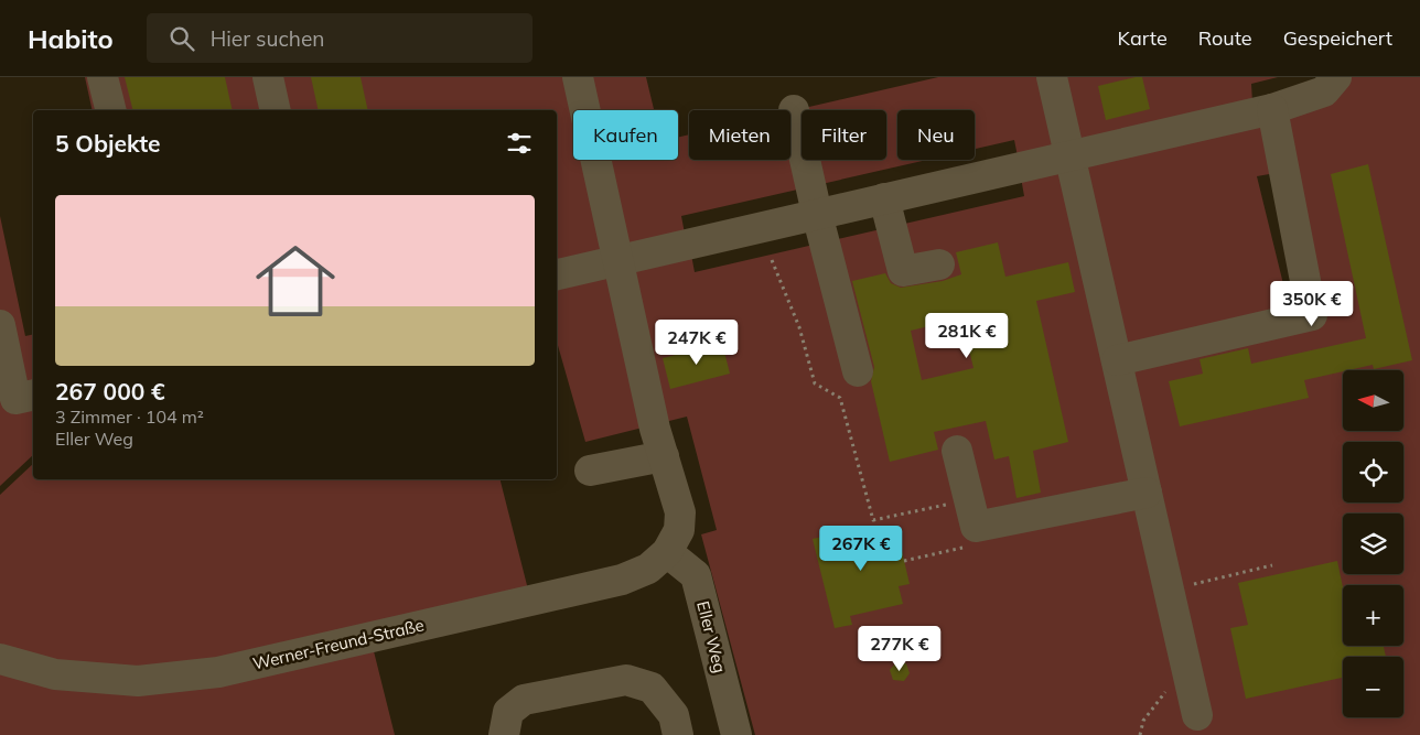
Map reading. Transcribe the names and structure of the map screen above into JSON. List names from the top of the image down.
{
  "streets": {
    "street": ["Eller Weg", "Werner-Freund-Straße"]
  },
  "crossings": [
    ["Eller Weg", "Werner-Freund-Straße"]
  ],
  "north": "left",
  "page": {
    "header": "Habito",
    "search": "Hier suchen",
    "nav": ["Karte", "Route", "Gespeichert"],
    "chip": [
      "Kaufen",
      "Mieten",
      "Filter",
      "Neu"
    ],
    "heading": "5 Objekte",
    "list": [
      {
        "name": "267 000 €",
        "note": "3 Zimmer · 104 m² · Eller Weg"
      }
    ],
    "price": [
      "350K €",
      "281K €",
      "247K €",
      "267K €",
      "277K €"
    ],
    "map_buttons": ["+", "−"]
  }
}
